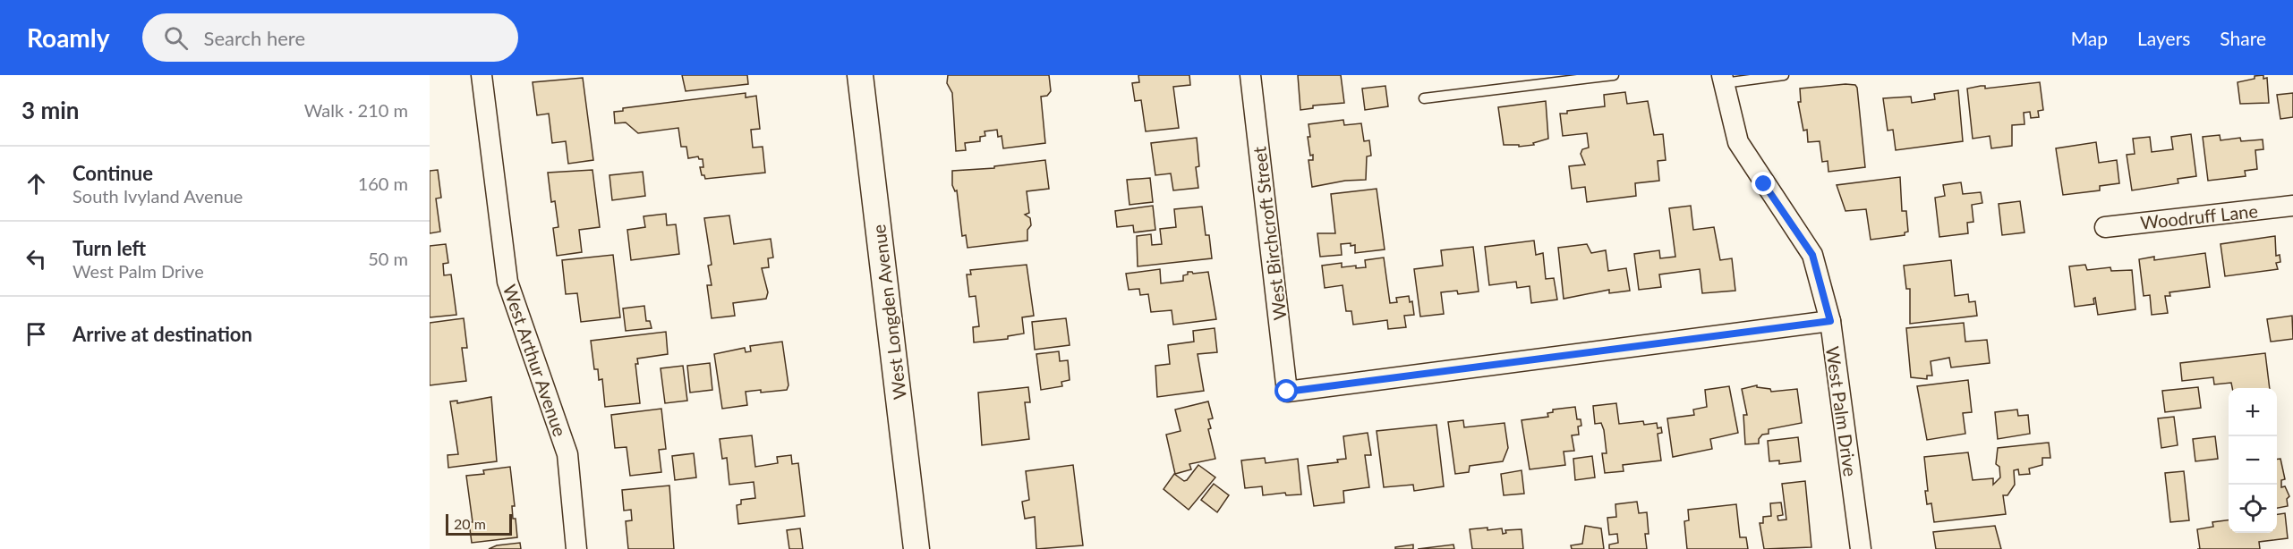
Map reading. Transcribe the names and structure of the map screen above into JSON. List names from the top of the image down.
{
  "streets": {
    "street": [
      "Woodruff Lane",
      "West Birchcroft Street",
      "West Longden Avenue",
      "West Arthur Avenue",
      "West Palm Drive"
    ]
  },
  "crossings": [
    ["West Birchcroft Street", "West Palm Drive"]
  ],
  "scale_bar": "20 m",
  "page": {
    "header": "Roamly",
    "search": "Search here",
    "nav": ["Map", "Layers", "Share"],
    "heading": ["3 min", "Walk · 210 m"],
    "list": [
      ["Continue", "South Ivyland Avenue", "160 m"],
      ["Turn left", "West Palm Drive", "50 m"],
      "Arrive at destination"
    ],
    "map_buttons": ["+", "−"],
    "scale": "20 m"
  }
}
